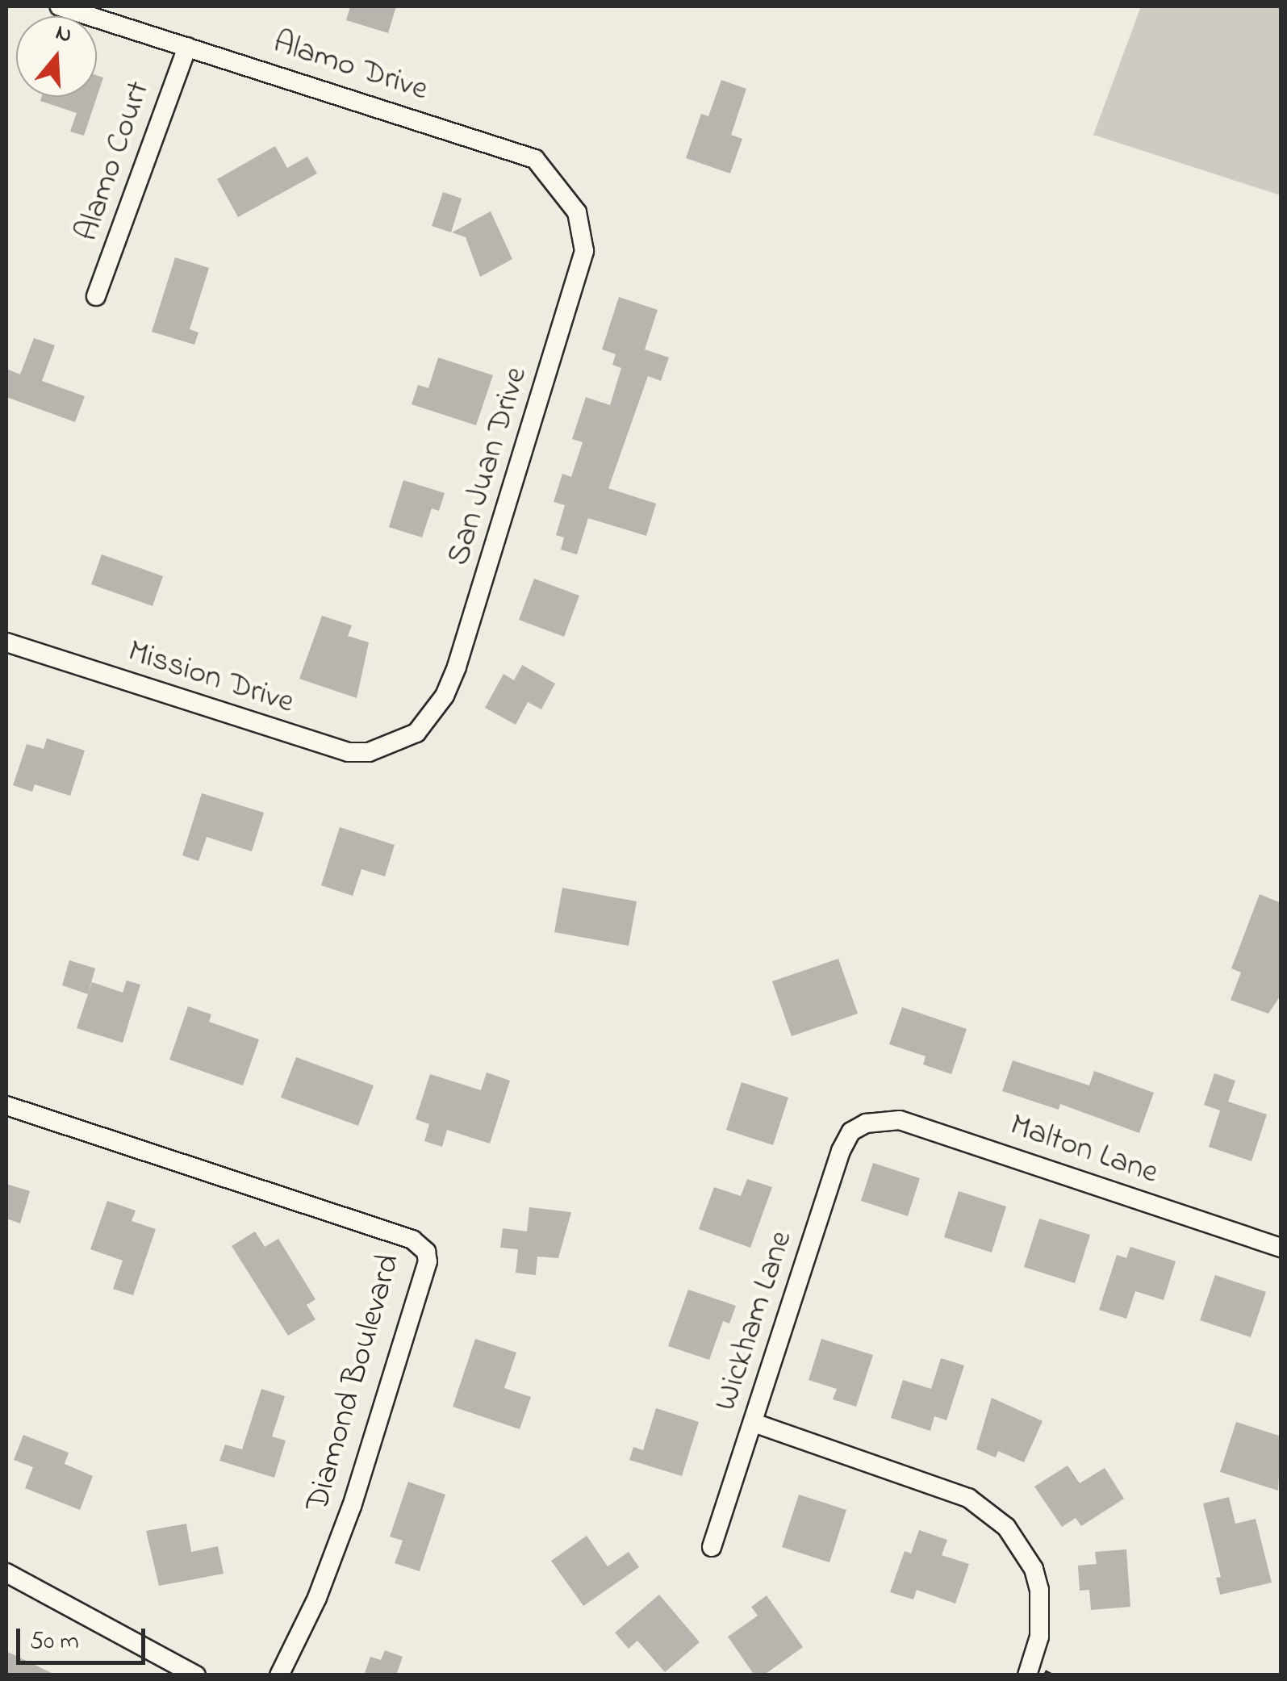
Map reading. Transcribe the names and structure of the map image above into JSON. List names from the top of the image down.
{
  "streets": {
    "street": [
      "Alamo Drive",
      "Alamo Court",
      "San Juan Drive",
      "Mission Drive",
      "Malton Lane",
      "Wickham Lane",
      "Diamond Boulevard"
    ]
  },
  "crossings": [
    ["Alamo Drive", "Alamo Court"],
    ["Alamo Drive", "San Juan Drive"],
    ["San Juan Drive", "Mission Drive"],
    ["Malton Lane", "Wickham Lane"]
  ],
  "scale_bar": "50 m",
  "north": "top"
}
